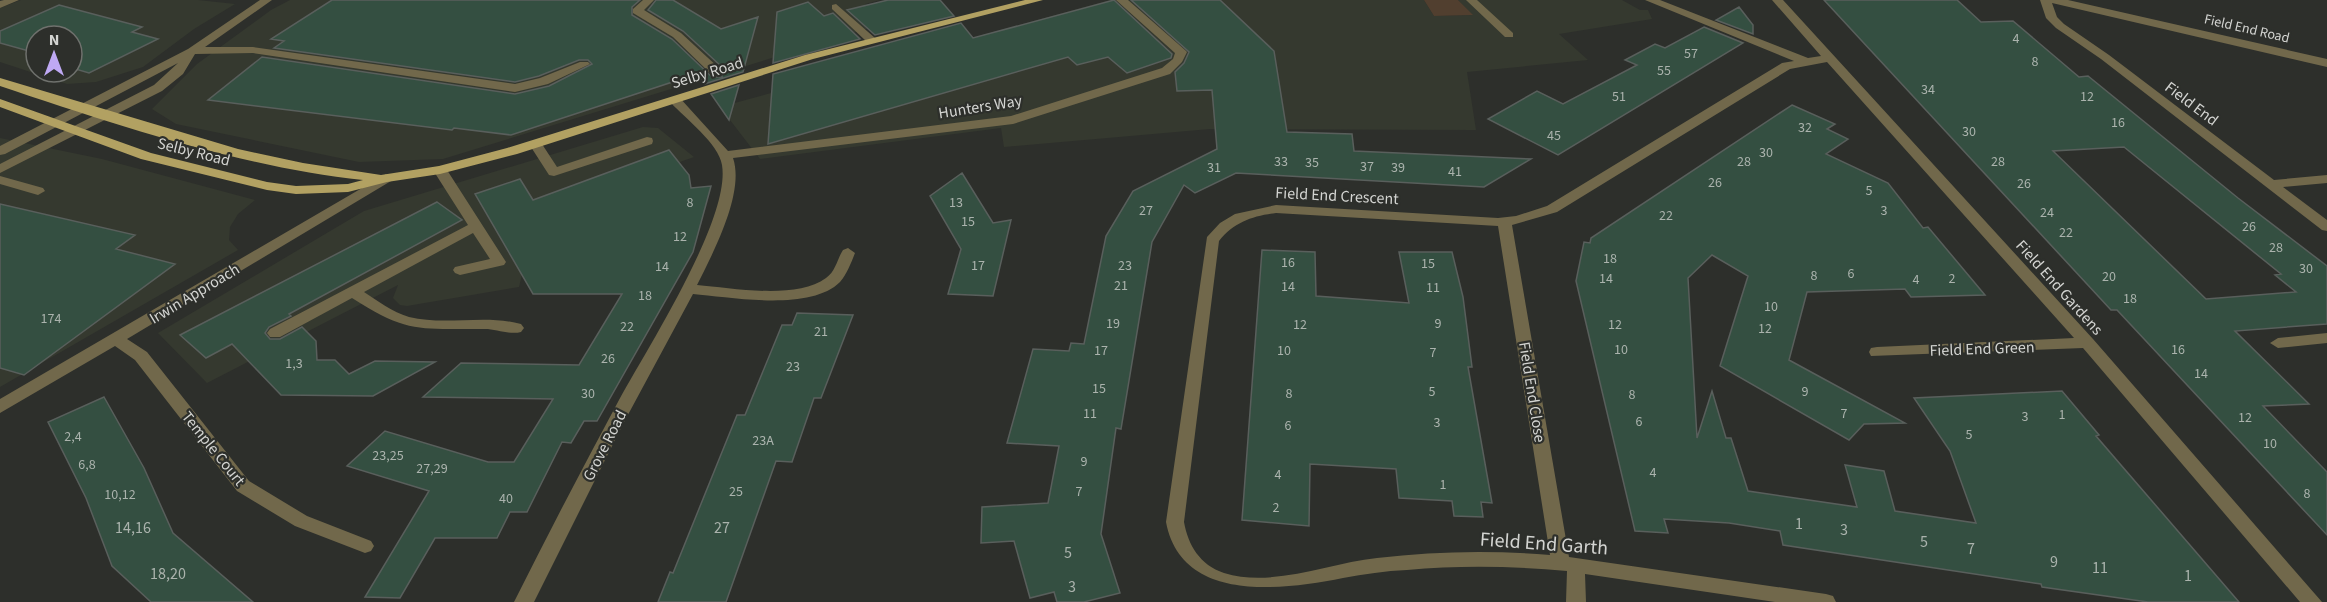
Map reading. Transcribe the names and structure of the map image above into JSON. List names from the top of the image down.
{
  "streets": {
    "main road": ["Selby Road"],
    "street": [
      "Field End Road",
      "Field End",
      "Hunters Way",
      "Field End Crescent",
      "Field End Gardens",
      "Irwin Approach",
      "Field End Green",
      "Field End Close",
      "Grove Road",
      "Temple Court",
      "Field End Garth"
    ]
  },
  "crossings": [
    ["Selby Road", "Irwin Approach"],
    ["Hunters Way", "Grove Road"],
    ["Field End Crescent", "Field End Gardens"],
    ["Field End Crescent", "Field End Close"],
    ["Field End Crescent", "Field End Garth"],
    ["Field End Gardens", "Field End Green"],
    ["Irwin Approach", "Temple Court"],
    ["Field End Close", "Field End Garth"]
  ],
  "house_numbers": [
    "4",
    "57",
    "8",
    "55",
    "34",
    "51",
    "12",
    "16",
    "32",
    "30",
    "45",
    "30",
    "33",
    "28",
    "28",
    "35",
    "37",
    "31",
    "39",
    "41",
    "26",
    "26",
    "5",
    "8",
    "13",
    "27",
    "3",
    "24",
    "22",
    "15",
    "26",
    "22",
    "12",
    "28",
    "18",
    "16",
    "15",
    "17",
    "23",
    "14",
    "30",
    "6",
    "8",
    "20",
    "14",
    "2",
    "4",
    "21",
    "14",
    "11",
    "18",
    "18",
    "10",
    "174",
    "19",
    "9",
    "12",
    "12",
    "22",
    "12",
    "21",
    "10",
    "16",
    "17",
    "10",
    "7",
    "26",
    "1,3",
    "23",
    "14",
    "15",
    "5",
    "9",
    "30",
    "8",
    "8",
    "11",
    "7",
    "1",
    "3",
    "12",
    "6",
    "3",
    "6",
    "5",
    "2,4",
    "23A",
    "10",
    "23,25",
    "9",
    "6,8",
    "27,29",
    "4",
    "4",
    "1",
    "25",
    "7",
    "8",
    "10,12",
    "40",
    "2",
    "1",
    "14,16",
    "27",
    "3",
    "5",
    "7",
    "5",
    "9",
    "11",
    "18,20",
    "1",
    "3"
  ],
  "north": "top"
}
